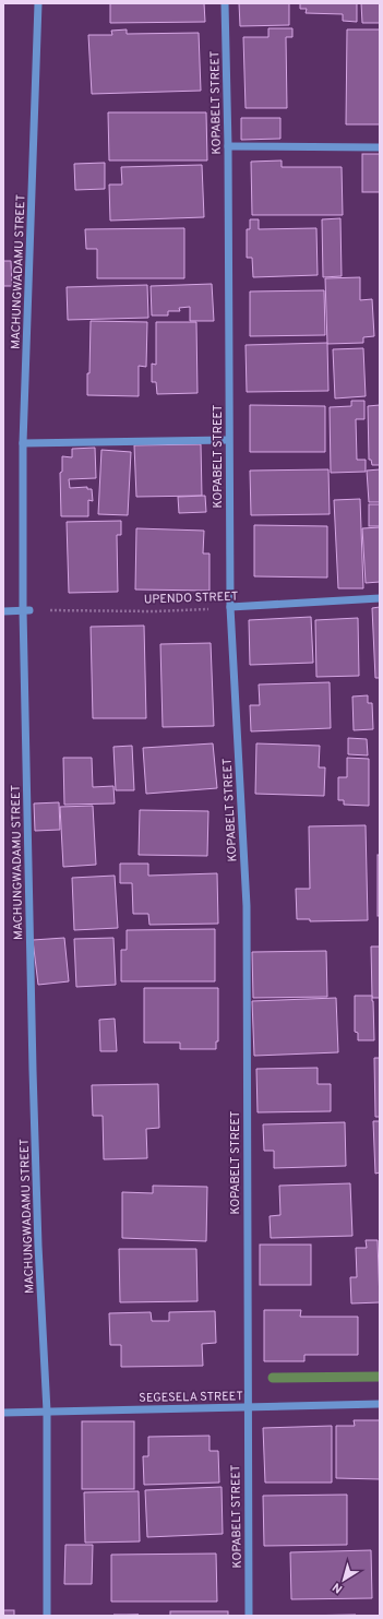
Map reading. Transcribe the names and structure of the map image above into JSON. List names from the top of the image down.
{
  "streets": {
    "street": [
      "KOPABELT STREET",
      "MACHUNGWADAMU STREET",
      "UPENDO STREET",
      "SEGESELA STREET"
    ]
  },
  "crossings": [
    ["KOPABELT STREET", "UPENDO STREET"],
    ["KOPABELT STREET", "SEGESELA STREET"],
    ["MACHUNGWADAMU STREET", "UPENDO STREET"],
    ["MACHUNGWADAMU STREET", "SEGESELA STREET"]
  ],
  "north": "bottom left"
}
